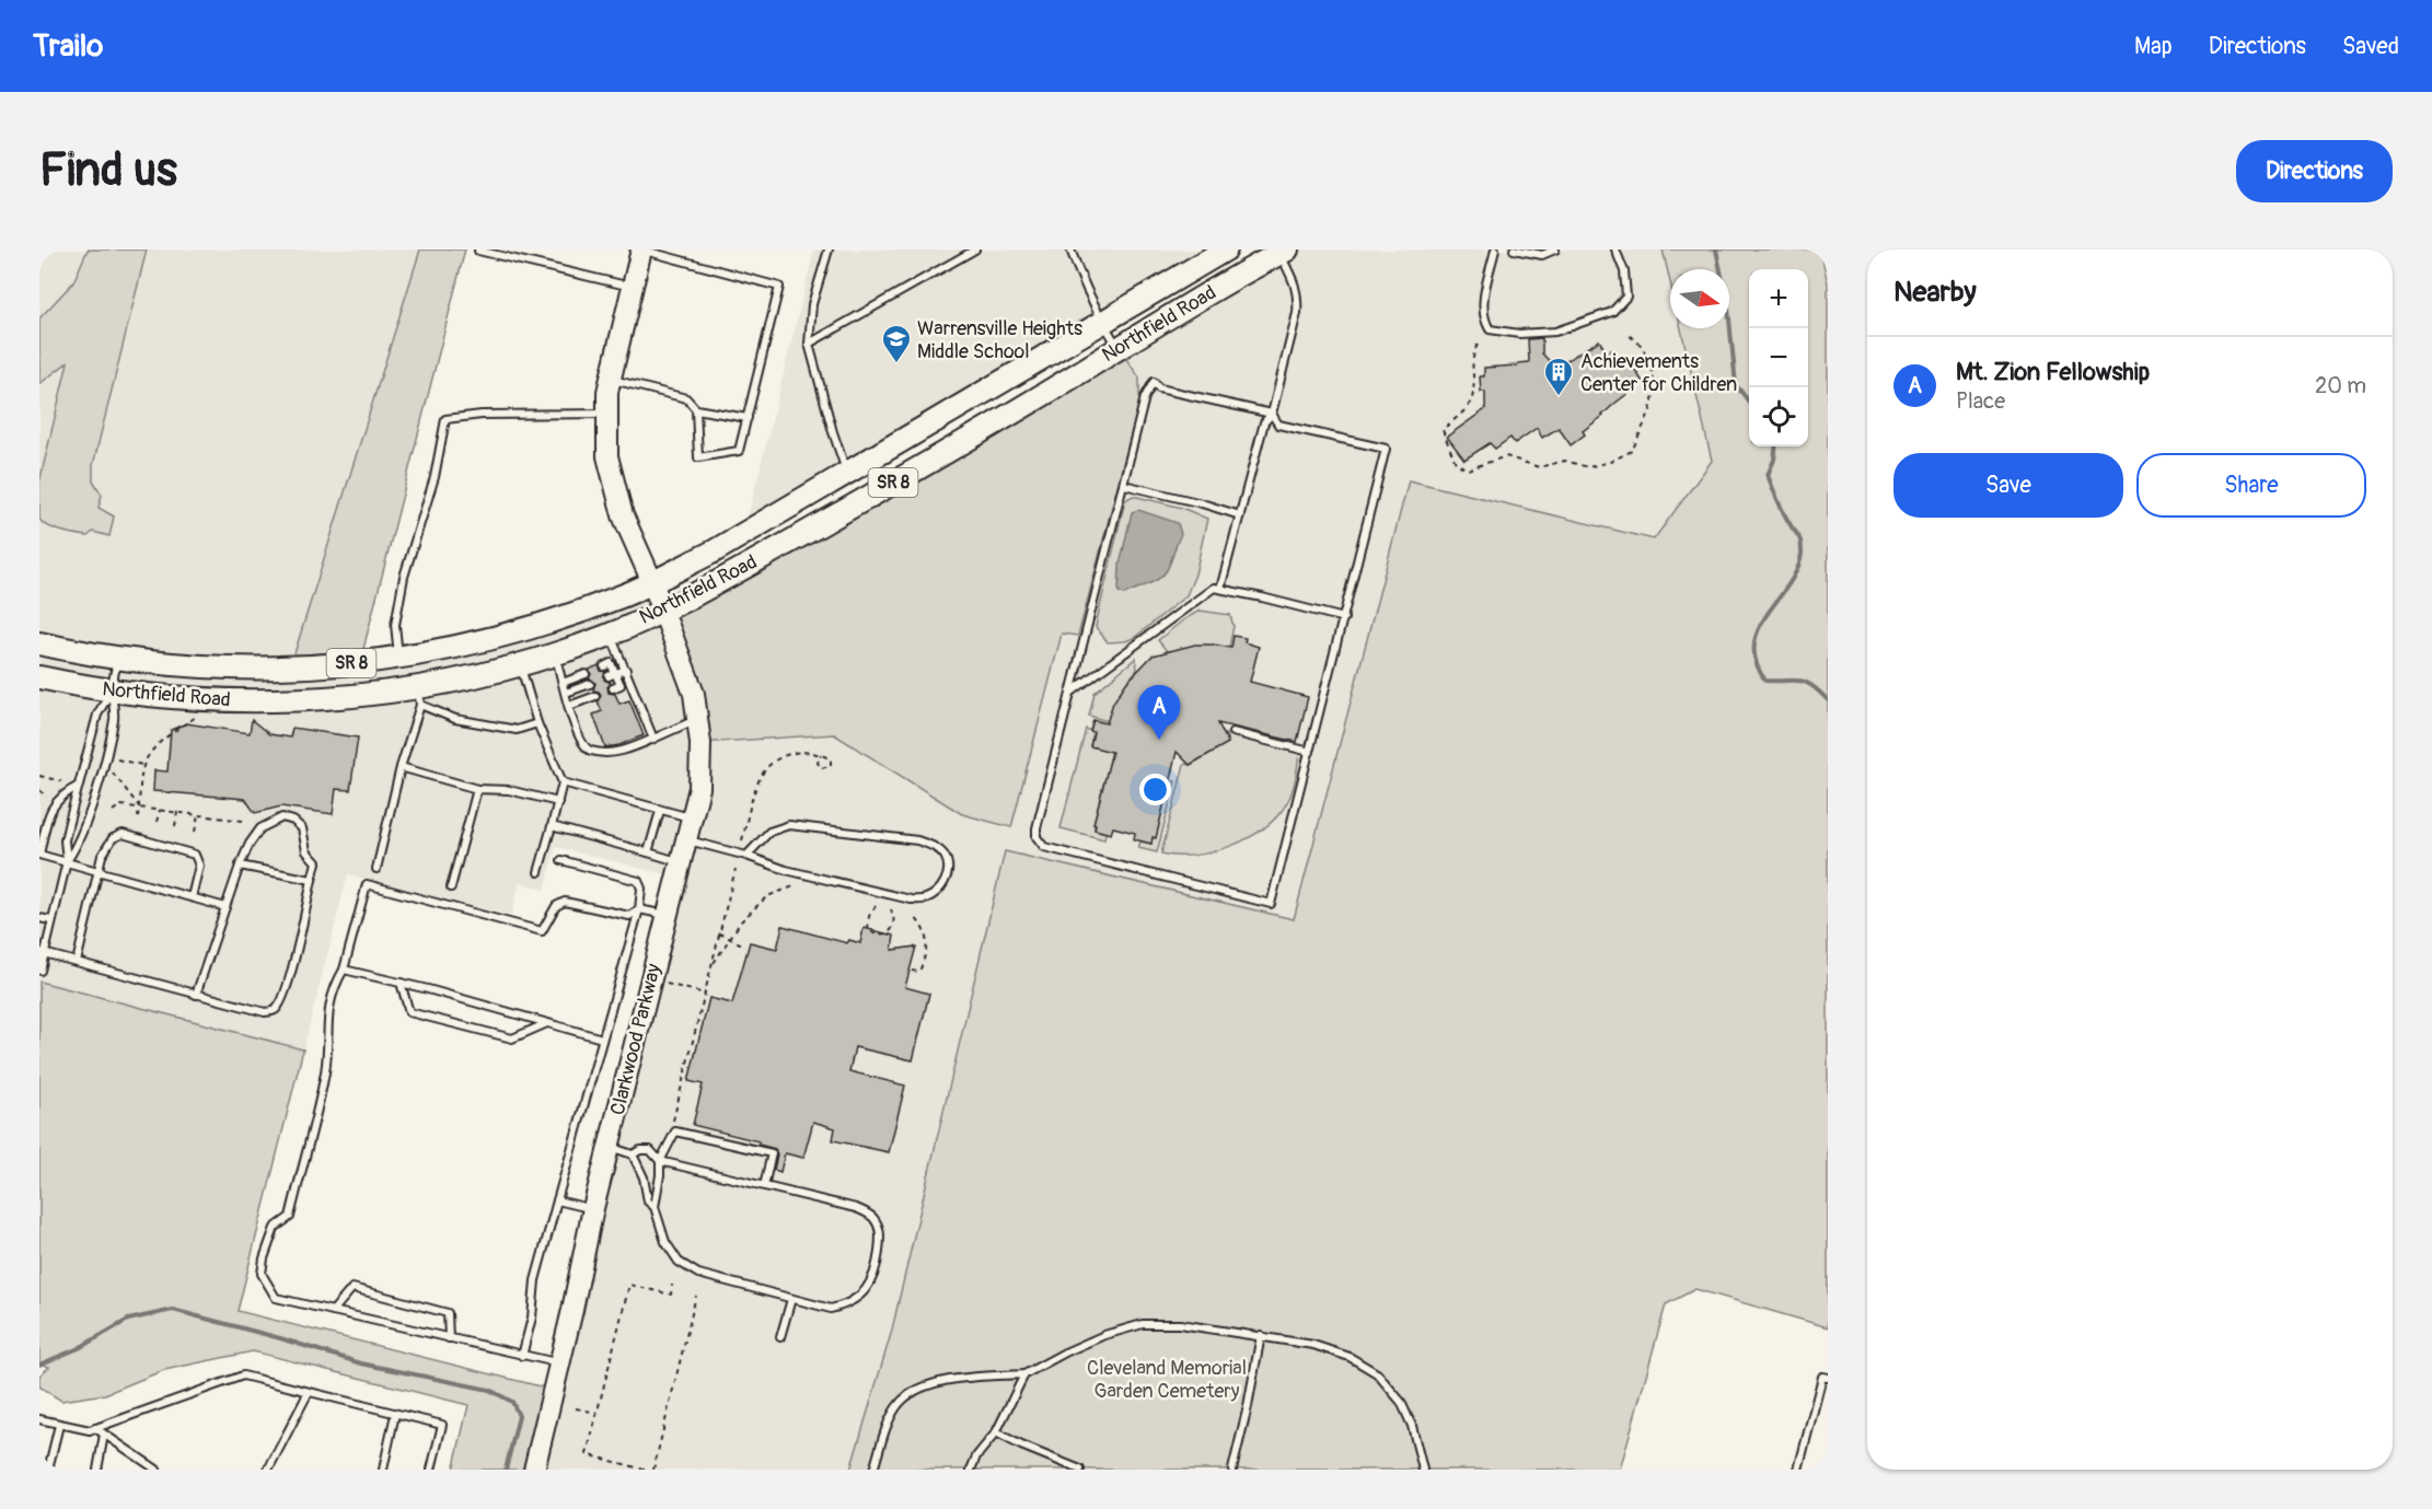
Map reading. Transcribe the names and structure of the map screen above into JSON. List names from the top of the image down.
{
  "streets": {
    "main road": ["Northfield Road", "SR 8"],
    "street": ["Clarkwood Parkway"]
  },
  "crossings": [
    ["Northfield Road", "Clarkwood Parkway"]
  ],
  "parks": ["Cleveland Memorial Garden Cemetery"],
  "places": {
    "school or university": ["Warrensville Heights Middle School"],
    "building": ["Achievements Center for Children"]
  },
  "north": "right",
  "page": {
    "header": "Trailo",
    "nav": ["Map", "Directions", "Saved"],
    "buttons": [
      "Directions",
      ["Save", "Share"]
    ],
    "title": "Find us",
    "heading": "Nearby",
    "map_buttons": ["+", "−"],
    "list": [
      {
        "mark": "A",
        "name": "Mt. Zion Fellowship",
        "note": "Place",
        "value": "20 m"
      }
    ],
    "pins": "A"
  }
}
